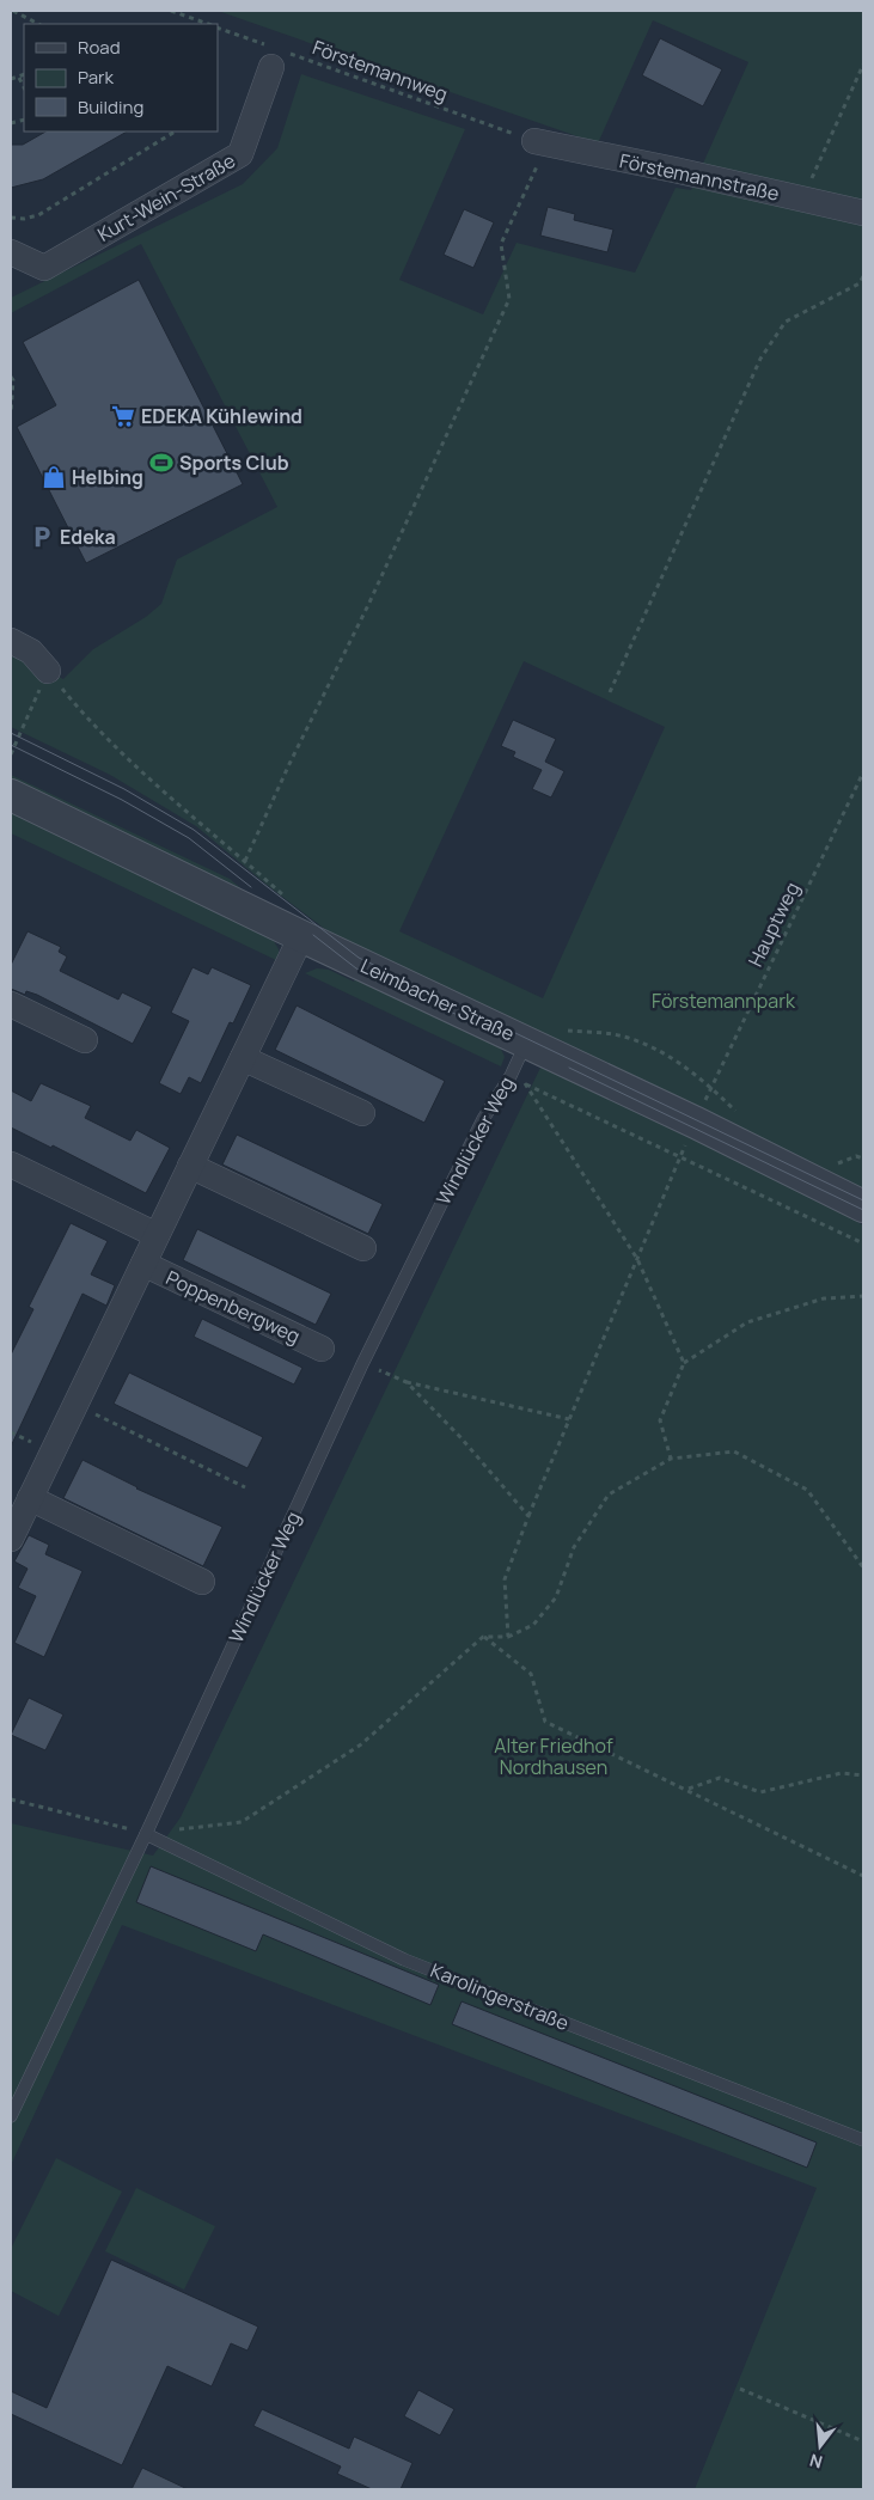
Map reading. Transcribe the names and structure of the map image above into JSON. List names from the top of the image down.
{
  "streets": {
    "street": [
      "Förstemannstraße",
      "Kurt-Wein-Straße",
      "Leimbacher Straße",
      "Poppenbergweg"
    ],
    "lane": ["Windlücker Weg", "Karolingerstraße"],
    "path": ["Förstemannweg", "Hauptweg"]
  },
  "crossings": [
    ["Förstemannweg", "Förstemannstraße"],
    ["Förstemannweg", "Kurt-Wein-Straße"],
    ["Hauptweg", "Leimbacher Straße"],
    ["Leimbacher Straße", "Windlücker Weg"],
    ["Leimbacher Straße", "Poppenbergweg"],
    ["Windlücker Weg", "Karolingerstraße"]
  ],
  "parks": ["Förstemannpark", "Alter Friedhof Nordhausen"],
  "places": {
    "supermarket": ["EDEKA Kühlewind"],
    "sports": ["Sports Club"],
    "shop": ["Helbing"],
    "parking": ["Edeka"]
  },
  "legend": ["Road", "Park", "Building"],
  "north": "bottom"
}
